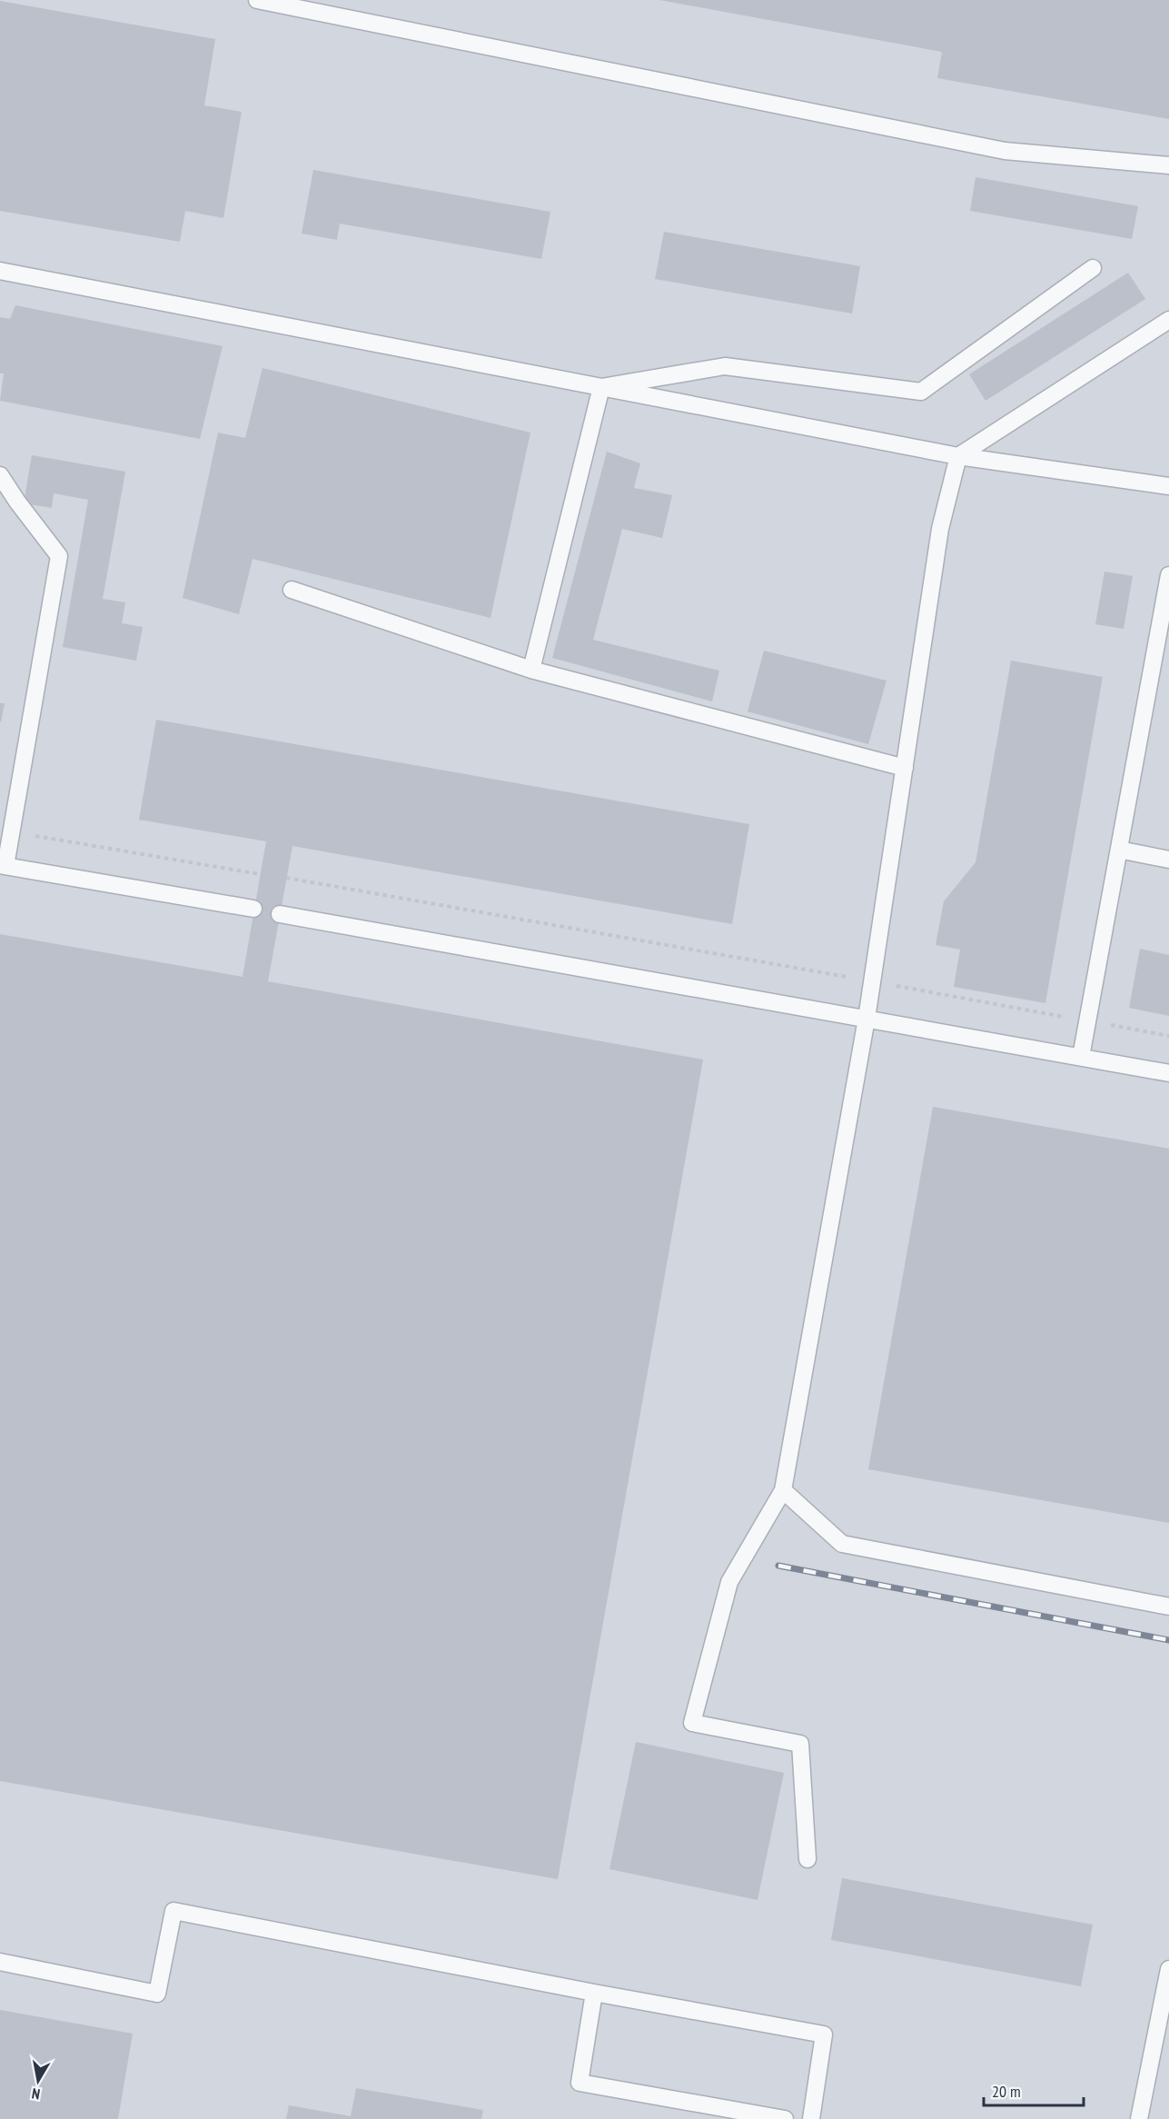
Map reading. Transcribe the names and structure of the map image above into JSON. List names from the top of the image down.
{
  "scale_bar": "20 m",
  "north": "bottom"
}
